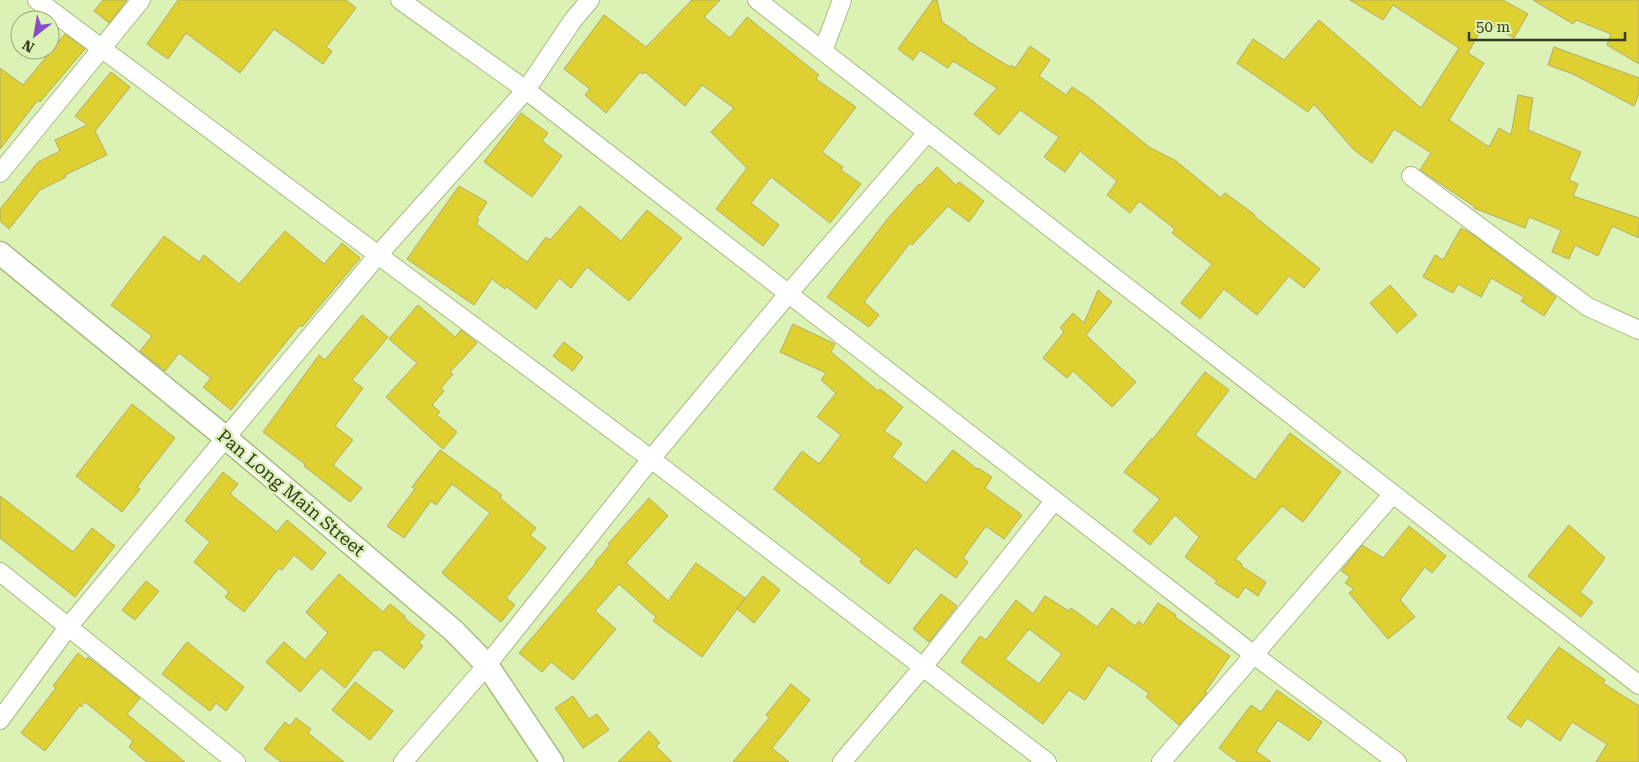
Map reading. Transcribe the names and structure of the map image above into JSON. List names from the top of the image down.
{
  "streets": {
    "street": ["Pan Long Main Street"]
  },
  "scale_bar": "50 m",
  "north": "bottom left"
}
